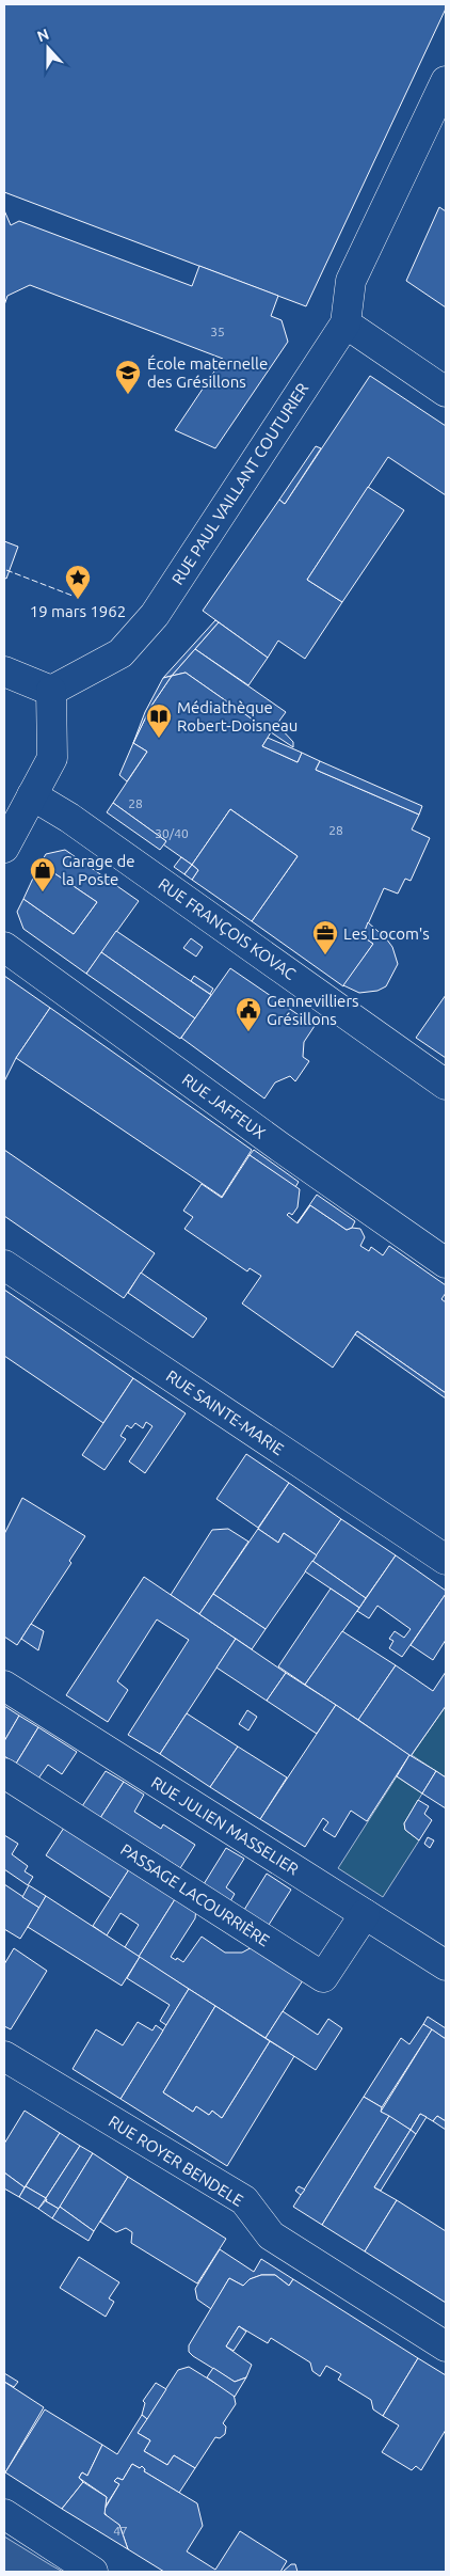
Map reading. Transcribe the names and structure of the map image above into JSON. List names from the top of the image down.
{
  "streets": {
    "street": [
      "RUE PAUL VAILLANT COUTURIER",
      "RUE FRANÇOIS KOVAC",
      "RUE JAFFEUX",
      "RUE SAINTE-MARIE",
      "RUE JULIEN MASSELIER",
      "PASSAGE LACOURRIÈRE",
      "RUE ROYER BENDELE"
    ]
  },
  "crossings": [
    ["RUE JULIEN MASSELIER", "PASSAGE LACOURRIÈRE"]
  ],
  "places": {
    "school or university": ["École maternelle des Grésillons"],
    "place": ["19 mars 1962"],
    "library": ["Médiathèque Robert-Doisneau"],
    "shop": ["Garage de la Poste"],
    "office": ["Les Locom's"],
    "public building": ["Gennevilliers Grésillons"]
  },
  "house_numbers": [
    "35",
    "28",
    "28",
    "30/40",
    "47"
  ],
  "north": "top"
}
